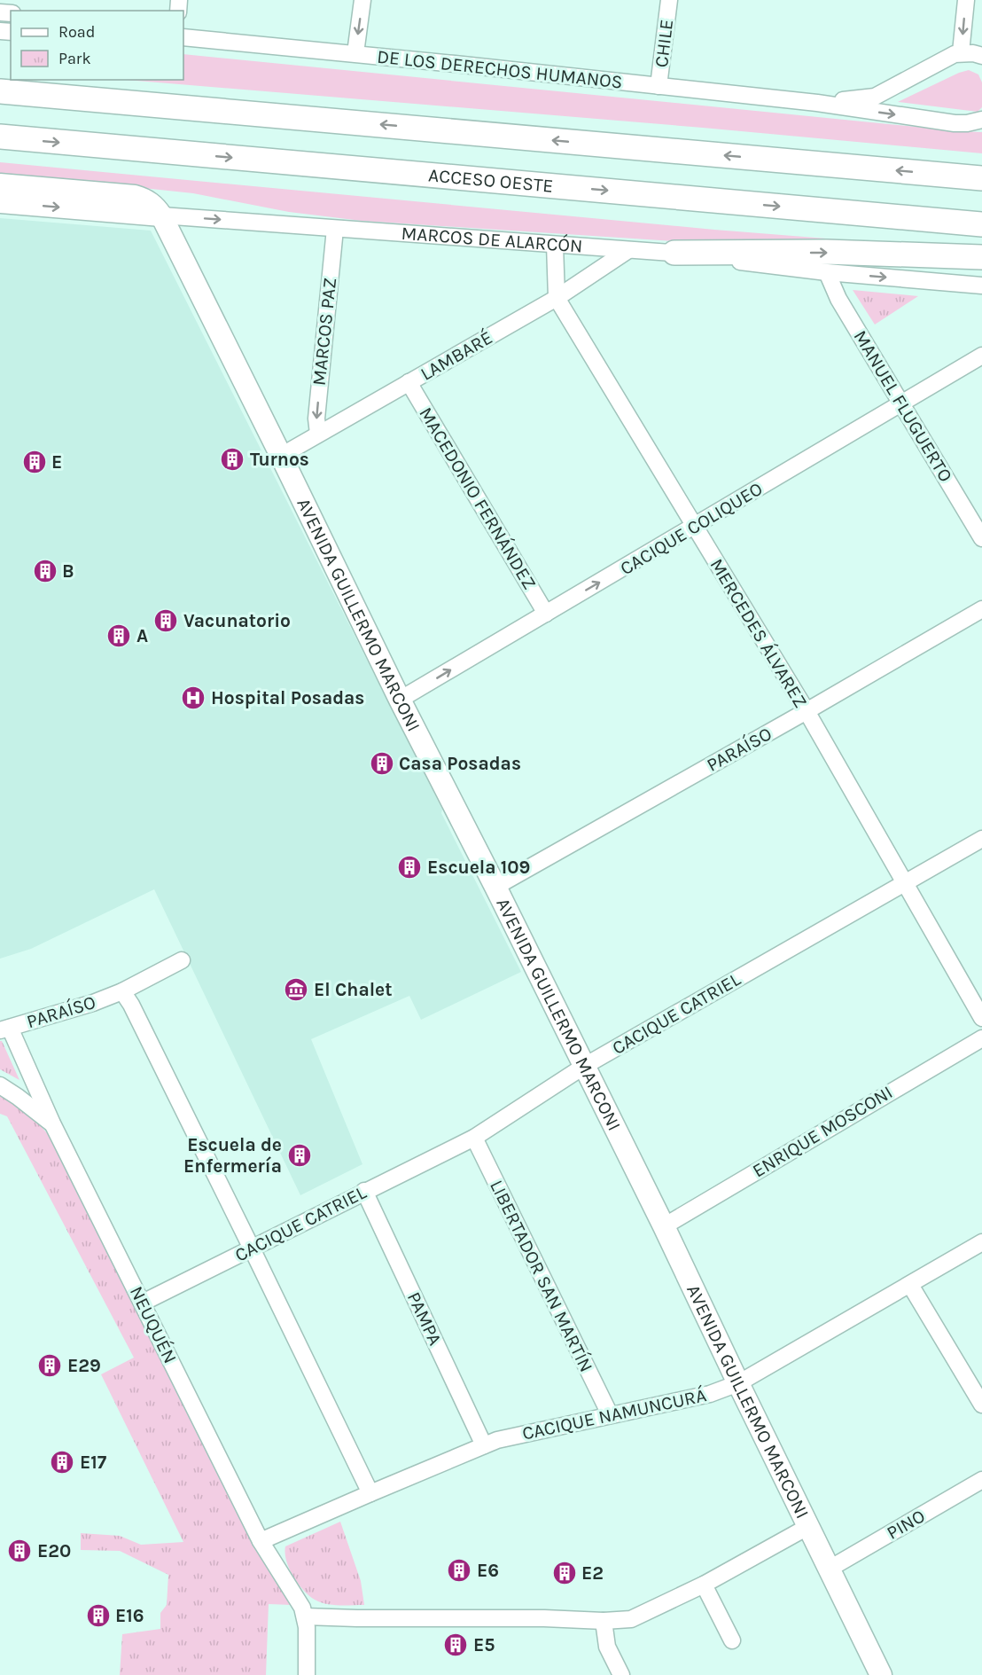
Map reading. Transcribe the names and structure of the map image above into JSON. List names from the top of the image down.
{
  "streets": {
    "highway": ["ACCESO OESTE"],
    "main road": ["MARCOS DE ALARCÓN", "AVENIDA GUILLERMO MARCONI"],
    "street": [
      "CHILE",
      "DE LOS DERECHOS HUMANOS",
      "MARCOS PAZ",
      "LAMBARÉ",
      "MANUEL FLUGUERTO",
      "MACEDONIO FERNÁNDEZ",
      "CACIQUE COLIQUEO",
      "MERCEDES ÁLVAREZ",
      "PARAÍSO",
      "CACIQUE CATRIEL",
      "ENRIQUE MOSCONI",
      "LIBERTADOR SAN MARTÍN",
      "PAMPA",
      "NEUQUÉN",
      "CACIQUE NAMUNCURÁ",
      "PINO"
    ]
  },
  "crossings": [
    ["CHILE", "DE LOS DERECHOS HUMANOS"],
    ["MARCOS DE ALARCÓN", "MARCOS PAZ"],
    ["MARCOS DE ALARCÓN", "LAMBARÉ"],
    ["MARCOS DE ALARCÓN", "MANUEL FLUGUERTO"],
    ["MARCOS DE ALARCÓN", "AVENIDA GUILLERMO MARCONI"],
    ["MARCOS DE ALARCÓN", "MERCEDES ÁLVAREZ"],
    ["MARCOS PAZ", "LAMBARÉ"],
    ["LAMBARÉ", "MACEDONIO FERNÁNDEZ"],
    ["LAMBARÉ", "AVENIDA GUILLERMO MARCONI"],
    ["LAMBARÉ", "MERCEDES ÁLVAREZ"],
    ["MANUEL FLUGUERTO", "CACIQUE COLIQUEO"],
    ["MACEDONIO FERNÁNDEZ", "CACIQUE COLIQUEO"],
    ["CACIQUE COLIQUEO", "AVENIDA GUILLERMO MARCONI"],
    ["CACIQUE COLIQUEO", "MERCEDES ÁLVAREZ"],
    ["AVENIDA GUILLERMO MARCONI", "PARAÍSO"],
    ["AVENIDA GUILLERMO MARCONI", "CACIQUE CATRIEL"],
    ["AVENIDA GUILLERMO MARCONI", "ENRIQUE MOSCONI"],
    ["AVENIDA GUILLERMO MARCONI", "CACIQUE NAMUNCURÁ"],
    ["AVENIDA GUILLERMO MARCONI", "PINO"],
    ["MERCEDES ÁLVAREZ", "PARAÍSO"],
    ["MERCEDES ÁLVAREZ", "CACIQUE CATRIEL"],
    ["PARAÍSO", "NEUQUÉN"],
    ["CACIQUE CATRIEL", "LIBERTADOR SAN MARTÍN"],
    ["CACIQUE CATRIEL", "PAMPA"],
    ["CACIQUE CATRIEL", "NEUQUÉN"],
    ["LIBERTADOR SAN MARTÍN", "CACIQUE NAMUNCURÁ"],
    ["PAMPA", "CACIQUE NAMUNCURÁ"],
    ["NEUQUÉN", "CACIQUE NAMUNCURÁ"]
  ],
  "one_way": ["MARCOS DE ALARCÓN", "MARCOS PAZ", "CACIQUE COLIQUEO"],
  "places": {
    "building": [
      "Turnos",
      "E",
      "B",
      "Vacunatorio",
      "A",
      "Casa Posadas",
      "Escuela 109",
      "Escuela de Enfermería",
      "E29",
      "E17",
      "E20",
      "E6",
      "E2",
      "E16",
      "E5"
    ],
    "hospital": ["Hospital Posadas"],
    "museum": ["El Chalet"]
  },
  "legend": ["Road", "Park"]
}
